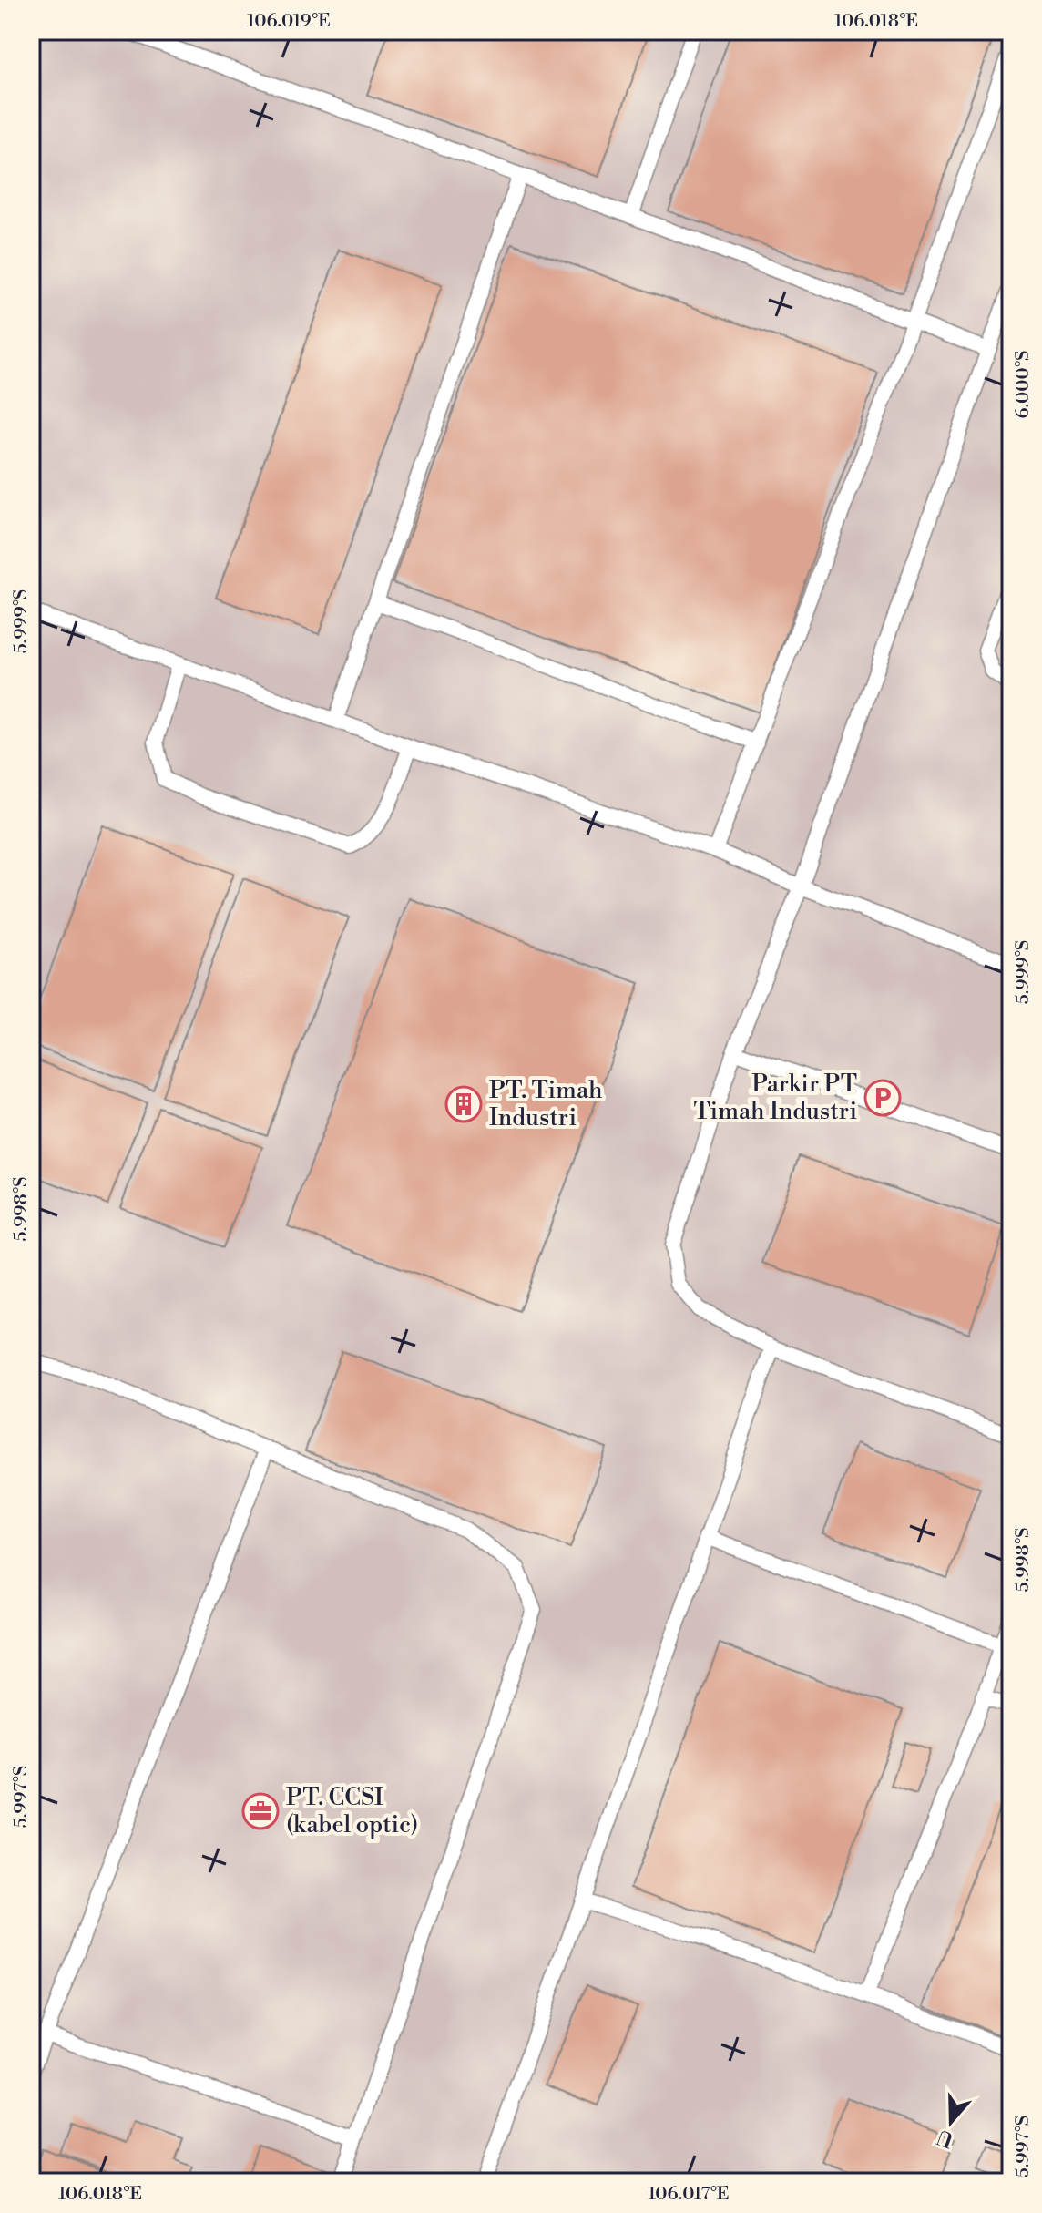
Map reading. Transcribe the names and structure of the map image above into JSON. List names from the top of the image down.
{
  "places": {
    "parking": ["Parkir PT Timah Industri"],
    "building": ["PT. Timah Industri"],
    "office": ["PT. CCSI (kabel optic)"]
  },
  "north": "bottom",
  "coordinates": [
    "106.019°E",
    "106.018°E",
    "6.000°S",
    "5.999°S",
    "5.998°S",
    "5.997°S",
    "106.017°E"
  ]
}
